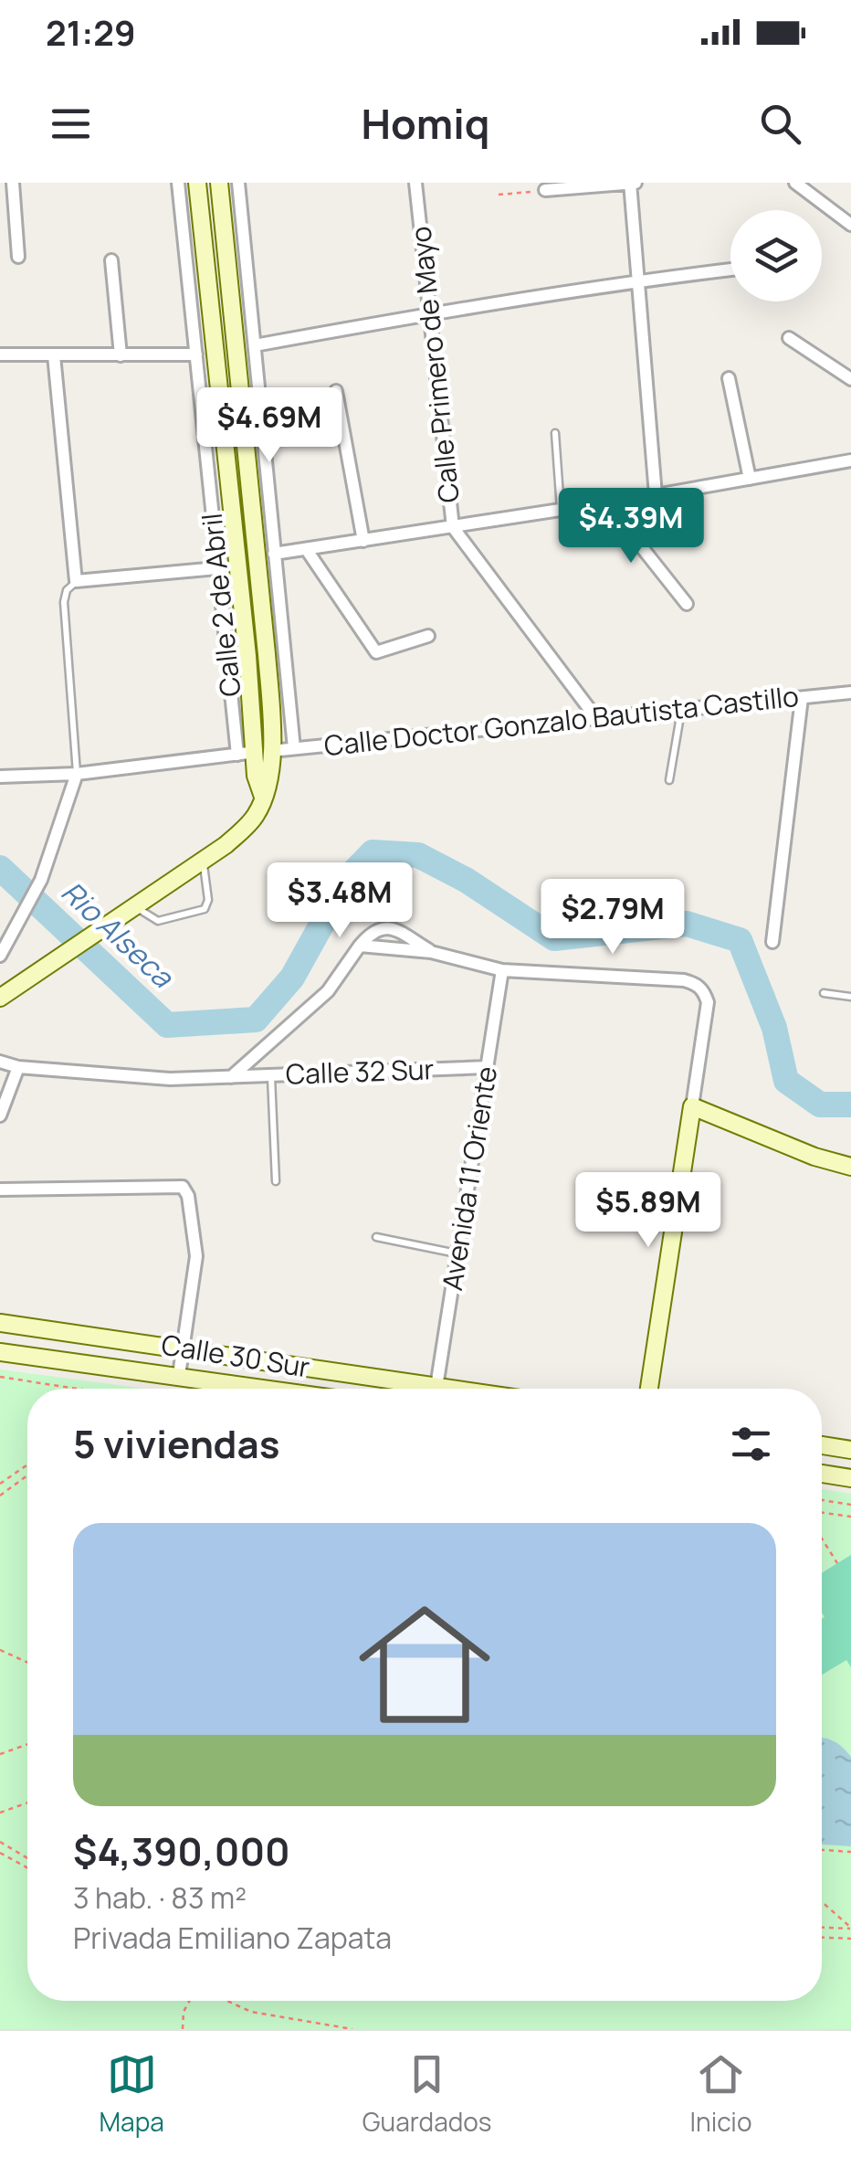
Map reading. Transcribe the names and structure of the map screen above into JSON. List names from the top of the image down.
{
  "streets": {
    "street": [
      "Calle Primero de Mayo",
      "Calle 2 de Abril",
      "Calle Doctor Gonzalo Bautista Castillo",
      "Calle 32 Sur",
      "Avenida 11 Oriente",
      "Calle 30 Sur"
    ]
  },
  "crossings": [
    ["Calle Primero de Mayo", "Calle Doctor Gonzalo Bautista Castillo"],
    ["Calle 2 de Abril", "Calle Doctor Gonzalo Bautista Castillo"],
    ["Calle 32 Sur", "Avenida 11 Oriente"],
    ["Avenida 11 Oriente", "Calle 30 Sur"]
  ],
  "water": ["Rio Alseca"],
  "page": {
    "status": "21:29",
    "header": "Homiq",
    "price": [
      "$4.69M",
      "$4.39M",
      "$3.48M",
      "$2.79M",
      "$5.89M"
    ],
    "heading": "5 viviendas",
    "list": [
      {
        "name": "$4,390,000",
        "note": "3 hab. · 83 m² · Privada Emiliano Zapata"
      }
    ],
    "tabs": ["Mapa", "Guardados", "Inicio"]
  }
}
